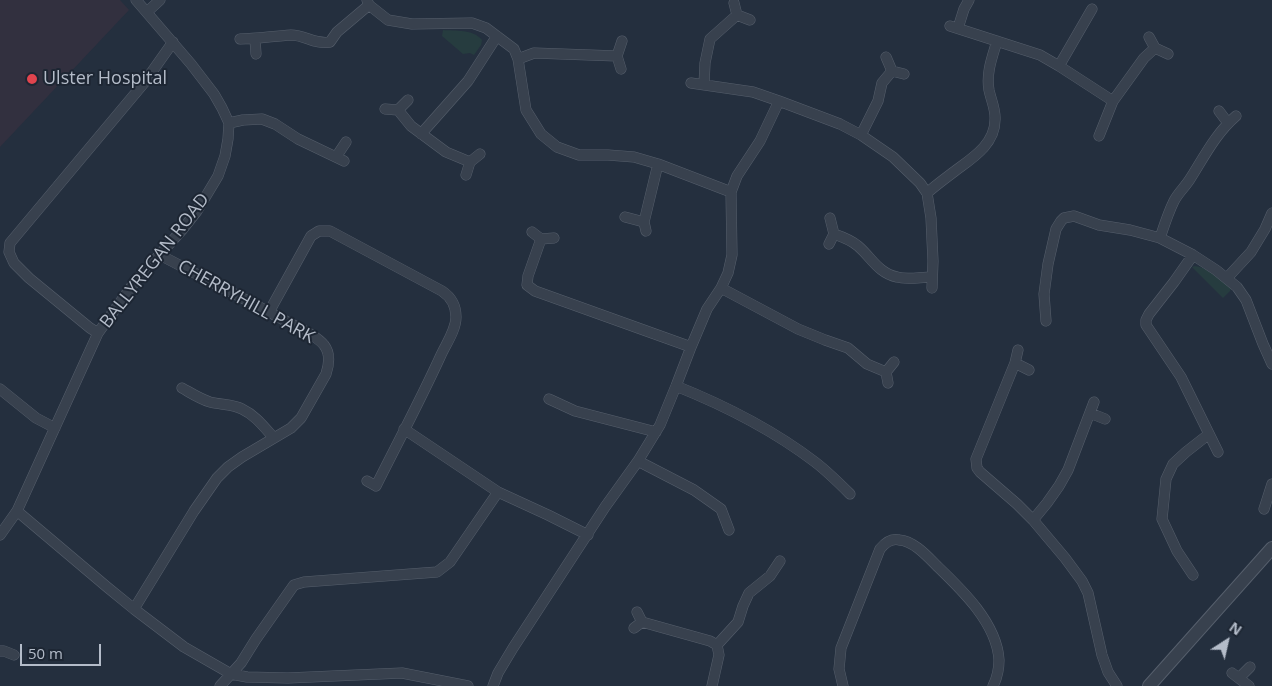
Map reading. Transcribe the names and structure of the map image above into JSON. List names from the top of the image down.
{
  "streets": {
    "street": ["BALLYREGAN ROAD", "CHERRYHILL PARK"]
  },
  "crossings": [
    ["BALLYREGAN ROAD", "CHERRYHILL PARK"]
  ],
  "places": ["Ulster Hospital"],
  "scale_bar": "50 m",
  "north": "top right"
}
